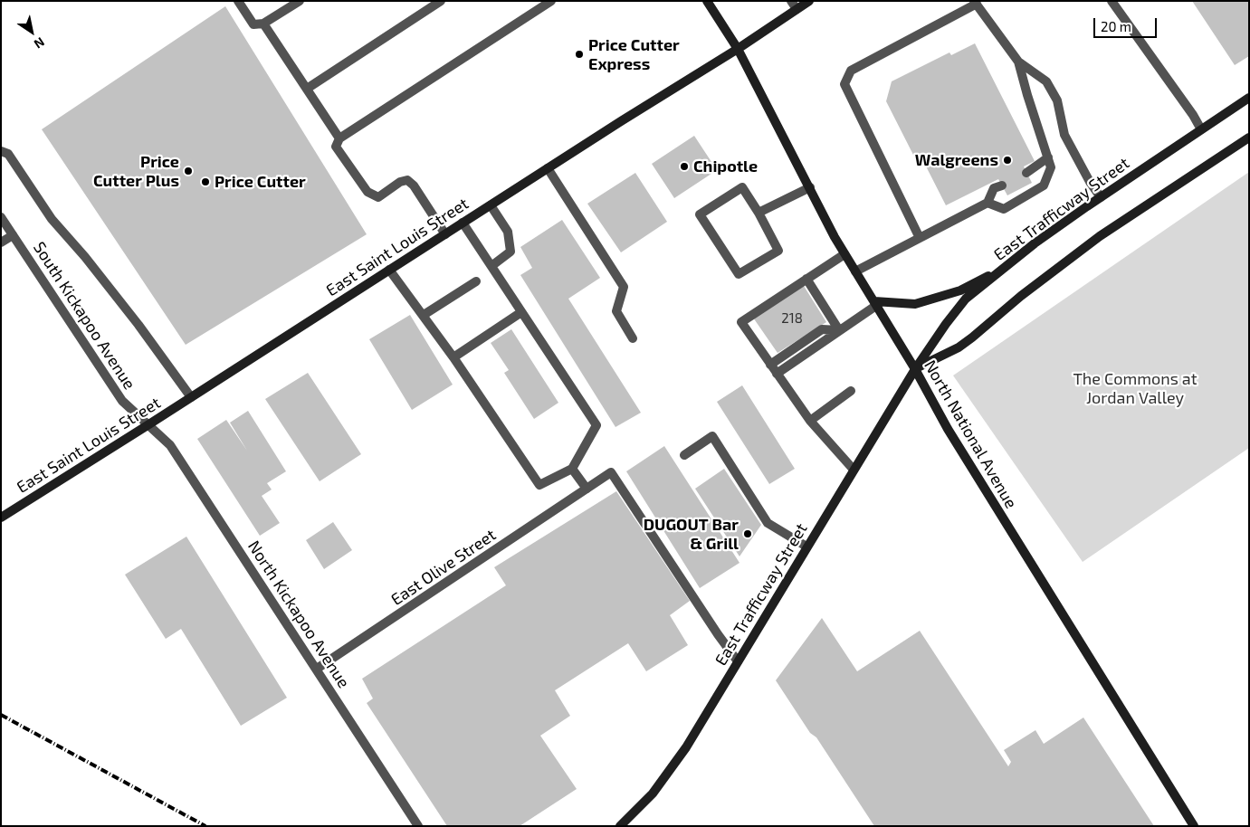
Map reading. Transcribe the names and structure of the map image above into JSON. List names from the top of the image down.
{
  "streets": {
    "main road": ["East Trafficway Street", "East Saint Louis Street", "North National Avenue"],
    "street": ["South Kickapoo Avenue", "East Olive Street", "North Kickapoo Avenue"]
  },
  "crossings": [
    ["East Trafficway Street", "North National Avenue"],
    ["East Trafficway Street", "East Olive Street"],
    ["East Saint Louis Street", "South Kickapoo Avenue"],
    ["East Saint Louis Street", "North National Avenue"],
    ["East Saint Louis Street", "North Kickapoo Avenue"],
    ["South Kickapoo Avenue", "North Kickapoo Avenue"],
    ["East Olive Street", "North Kickapoo Avenue"]
  ],
  "parks": ["The Commons at Jordan Valley"],
  "places": [
    "Price Cutter Express",
    "Walgreens",
    "Chipotle",
    "Price Cutter Plus",
    "Price Cutter",
    "DUGOUT Bar & Grill"
  ],
  "house_numbers": ["218"],
  "scale_bar": "20 m",
  "north": "bottom right"
}
